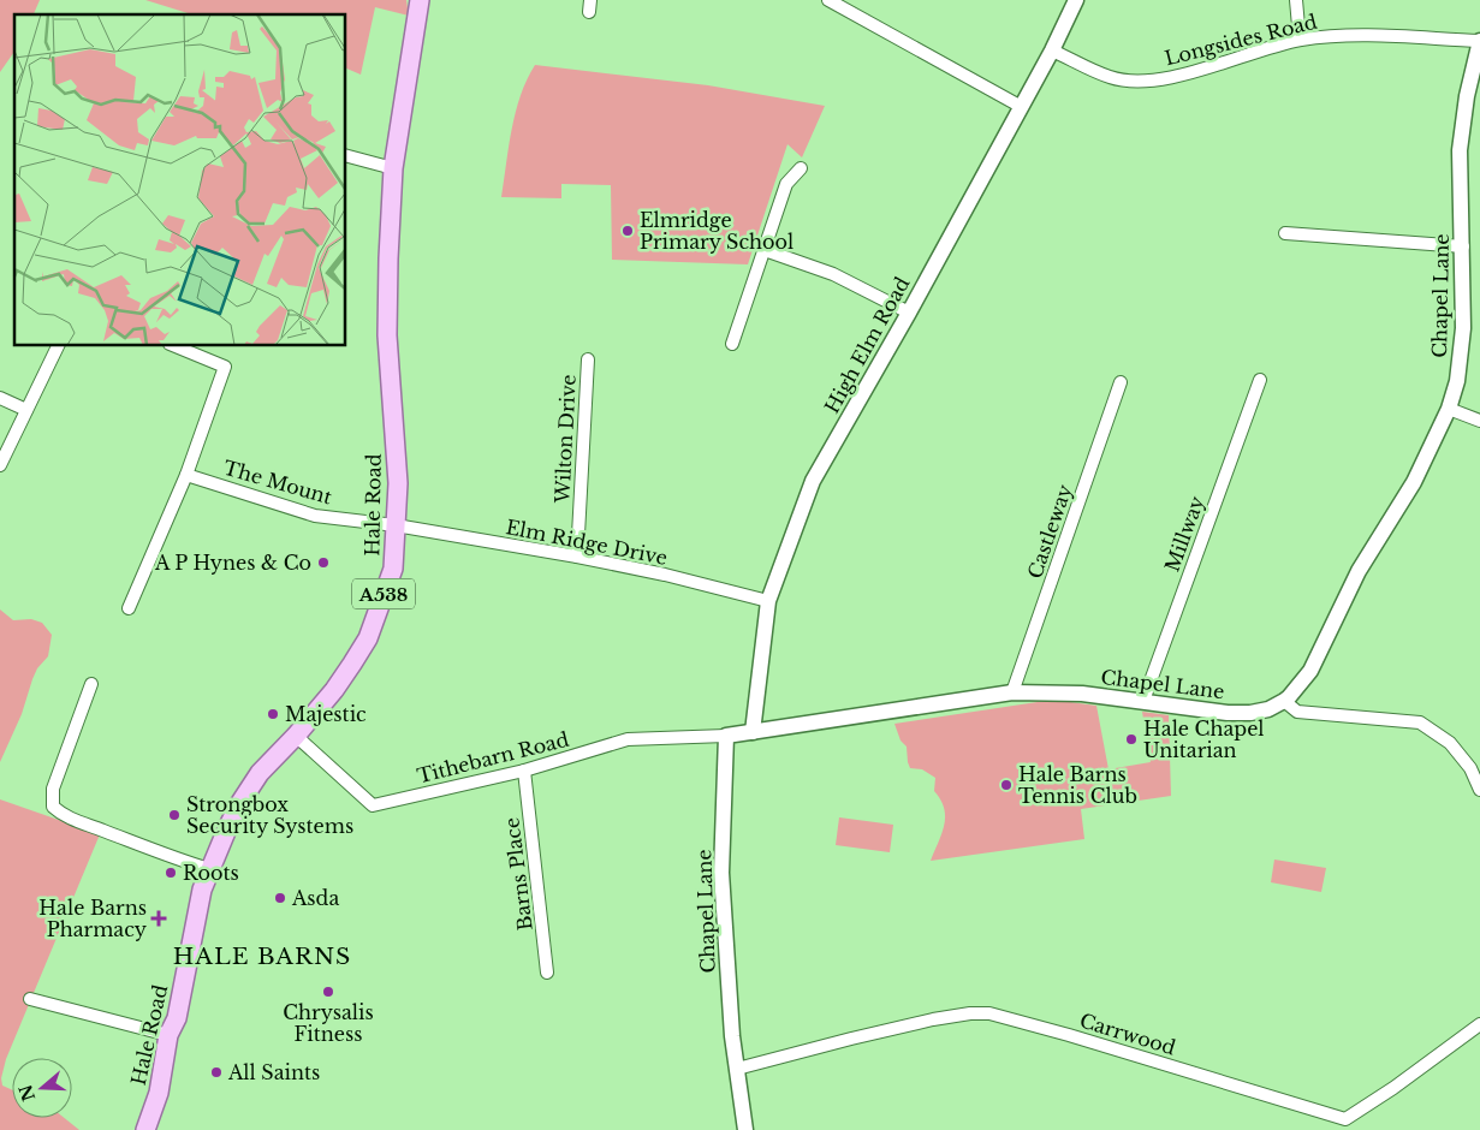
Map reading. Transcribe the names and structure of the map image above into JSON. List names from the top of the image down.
{
  "streets": {
    "main road": ["Hale Road", "A538"],
    "street": [
      "Longsides Road",
      "Chapel Lane",
      "High Elm Road",
      "Wilton Drive",
      "The Mount",
      "Castleway",
      "Millway",
      "Elm Ridge Drive",
      "Tithebarn Road",
      "Barns Place",
      "Carrwood"
    ]
  },
  "crossings": [
    ["Longsides Road", "Chapel Lane"],
    ["Longsides Road", "High Elm Road"],
    ["Chapel Lane", "High Elm Road"],
    ["Chapel Lane", "Castleway"],
    ["Chapel Lane", "Millway"],
    ["Chapel Lane", "Tithebarn Road"],
    ["Chapel Lane", "Carrwood"],
    ["High Elm Road", "Elm Ridge Drive"],
    ["Wilton Drive", "Elm Ridge Drive"],
    ["The Mount", "Hale Road"],
    ["The Mount", "Elm Ridge Drive"],
    ["Hale Road", "Elm Ridge Drive"],
    ["Hale Road", "Tithebarn Road"],
    ["Tithebarn Road", "Barns Place"]
  ],
  "districts": ["HALE BARNS"],
  "places": {
    "other": [
      "Elmridge Primary School",
      "A P Hynes & Co",
      "Majestic",
      "Hale Chapel Unitarian",
      "Hale Barns Tennis Club",
      "Strongbox Security Systems",
      "Roots",
      "Asda",
      "Chrysalis Fitness",
      "All Saints"
    ],
    "health": ["Hale Barns Pharmacy"]
  },
  "north": "left"
}
